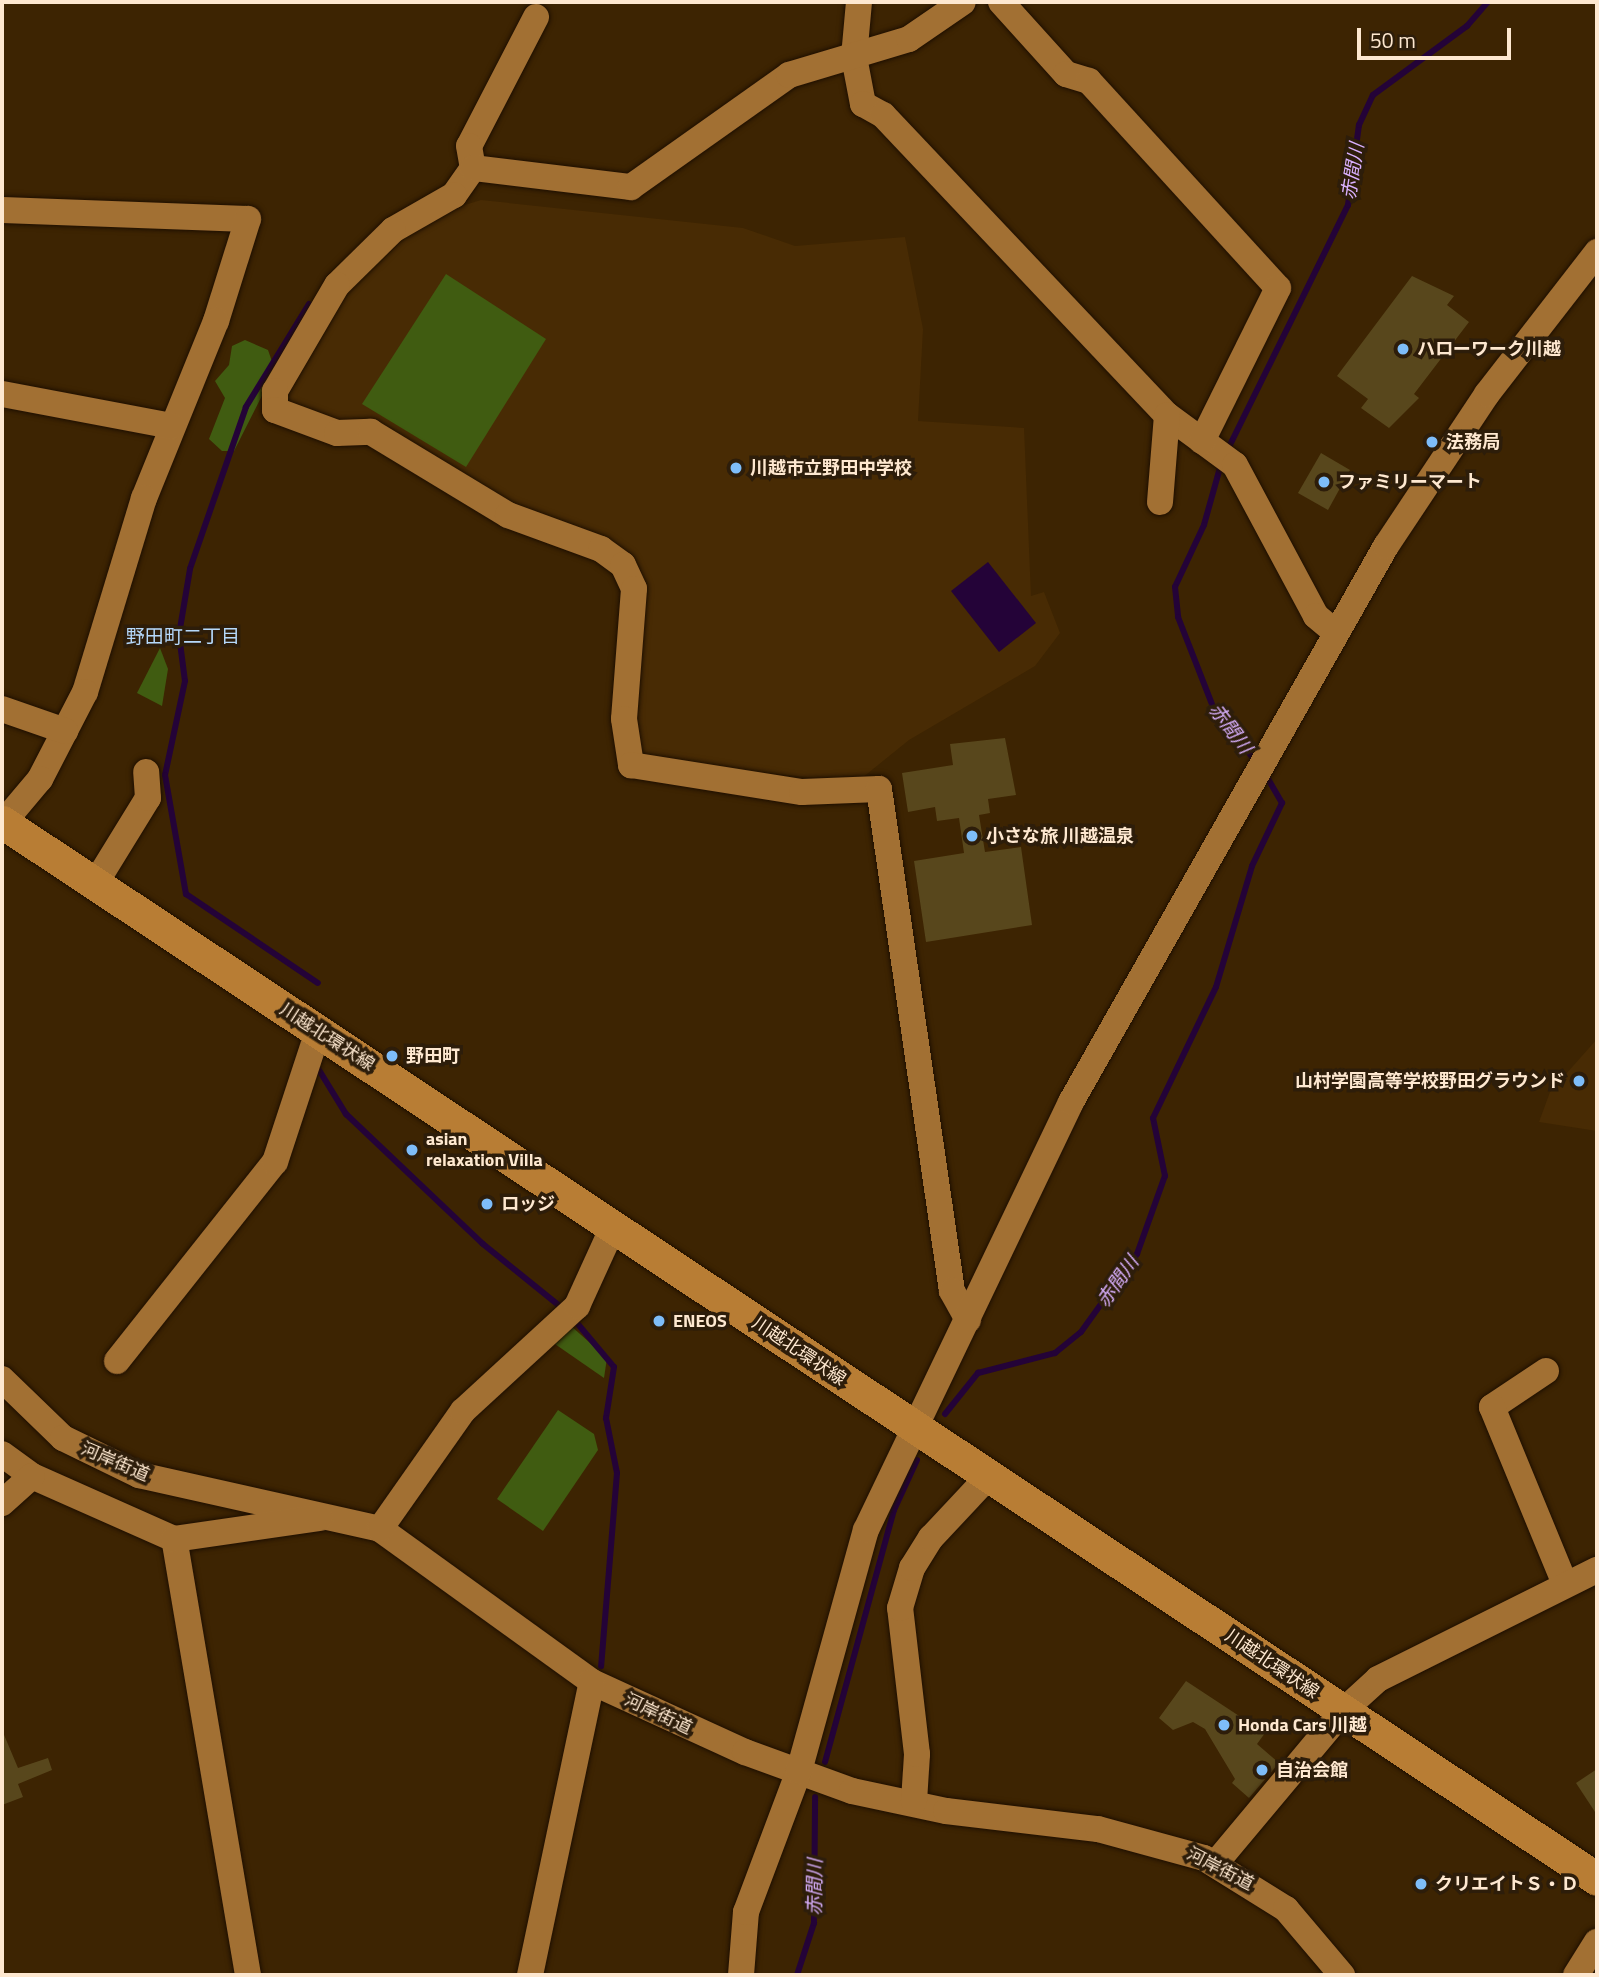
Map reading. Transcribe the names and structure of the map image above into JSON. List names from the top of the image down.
{
  "streets": {
    "main road": ["川越北環状線"],
    "street": ["河岸街道"]
  },
  "districts": ["野田町二丁目"],
  "water": ["赤間川"],
  "places": [
    "ハローワーク川越",
    "法務局",
    "川越市立野田中学校",
    "ファミリーマート",
    "小さな旅 川越温泉",
    "野田町",
    "山村学園高等学校野田グラウンド",
    "asian relaxation Villa",
    "ロッジ",
    "ENEOS",
    "Honda Cars 川越",
    "自治会館",
    "クリエイトＳ・Ｄ"
  ],
  "scale_bar": "50 m"
}
